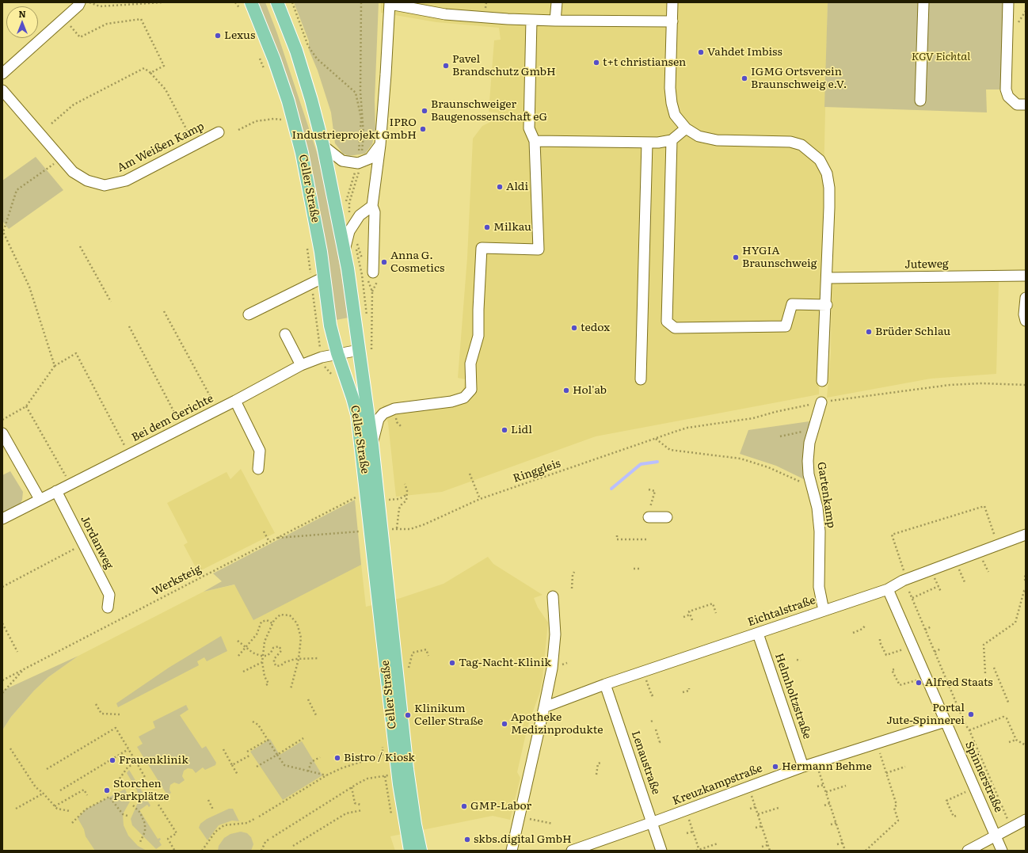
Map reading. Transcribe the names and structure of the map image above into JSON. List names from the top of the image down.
{
  "streets": {
    "main road": ["Celler Straße"],
    "street": [
      "Am Weißen Kamp",
      "Juteweg",
      "Bei dem Gerichte",
      "Gartenkamp",
      "Jordanweg",
      "Eichtalstraße",
      "Helmholtzstraße",
      "Lenaustraße",
      "Spinnerstraße",
      "Kreuzkampstraße"
    ],
    "path": ["Ringgleis", "Werksteig"]
  },
  "crossings": [
    ["Celler Straße", "Bei dem Gerichte"],
    ["Bei dem Gerichte", "Jordanweg"],
    ["Ringgleis", "Gartenkamp"],
    ["Gartenkamp", "Eichtalstraße"],
    ["Eichtalstraße", "Helmholtzstraße"],
    ["Eichtalstraße", "Lenaustraße"],
    ["Eichtalstraße", "Spinnerstraße"],
    ["Helmholtzstraße", "Kreuzkampstraße"],
    ["Lenaustraße", "Kreuzkampstraße"],
    ["Spinnerstraße", "Kreuzkampstraße"]
  ],
  "parks": ["KGV Eichtal"],
  "places": [
    "Lexus",
    "Vahdet Imbiss",
    "t+t christiansen",
    "Pavel Brandschutz GmbH",
    "IGMG Ortsverein Braunschweig e.V.",
    "Braunschweiger Baugenossenschaft eG",
    "IPRO Industrieprojekt GmbH",
    "Aldi",
    "Milkau",
    "HYGIA Braunschweig",
    "Anna G. Cosmetics",
    "tedox",
    "Brüder Schlau",
    "Hol'ab",
    "Lidl",
    "Tag-Nacht-Klinik",
    "Alfred Staats",
    "Portal Jute-Spinnerei",
    "Klinikum Celler Straße",
    "Apotheke Medizinprodukte",
    "Bistro / Kiosk",
    "Frauenklinik",
    "Hermann Behme",
    "Storchen Parkplätze",
    "GMP-Labor",
    "skbs.digital GmbH"
  ],
  "north": "top"
}
